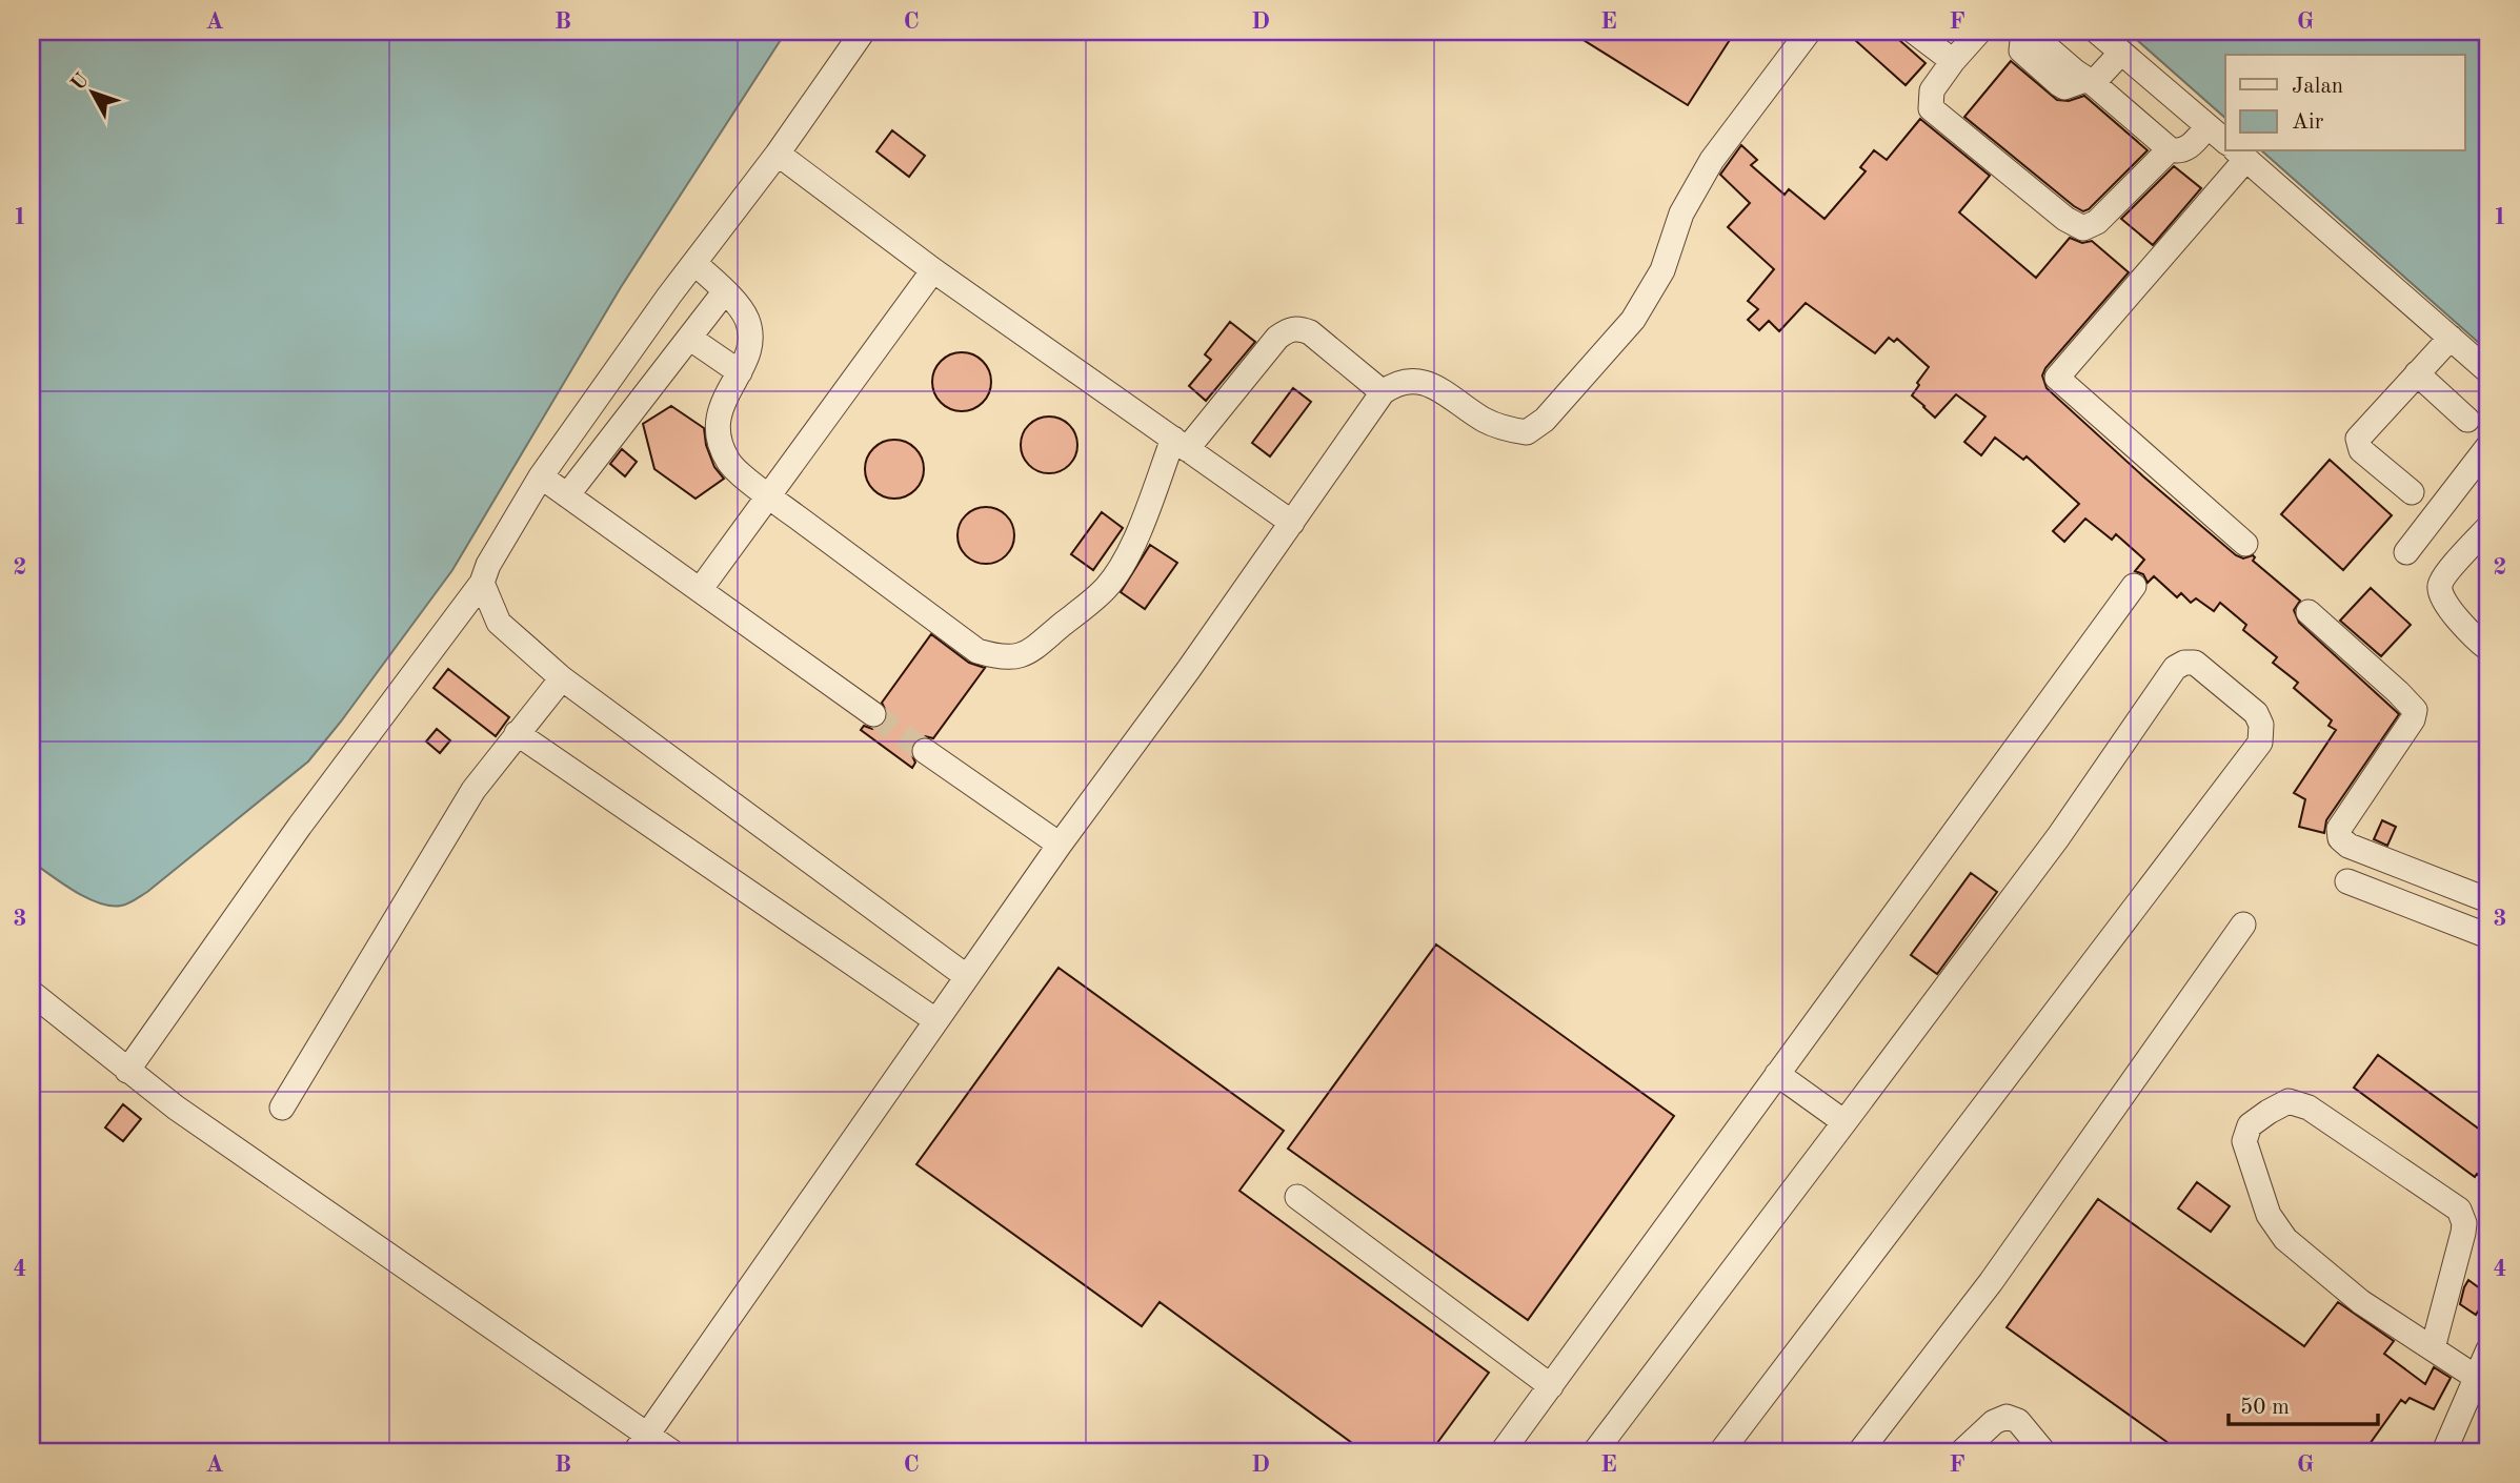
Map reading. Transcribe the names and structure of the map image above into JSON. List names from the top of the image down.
{
  "legend": ["Jalan", "Air"],
  "scale_bar": "50 m",
  "north": "top left",
  "grid": {
    "columns": [
      "A",
      "B",
      "C",
      "D",
      "E",
      "F",
      "G"
    ],
    "rows": [
      "1",
      "2",
      "3",
      "4"
    ]
  }
}
